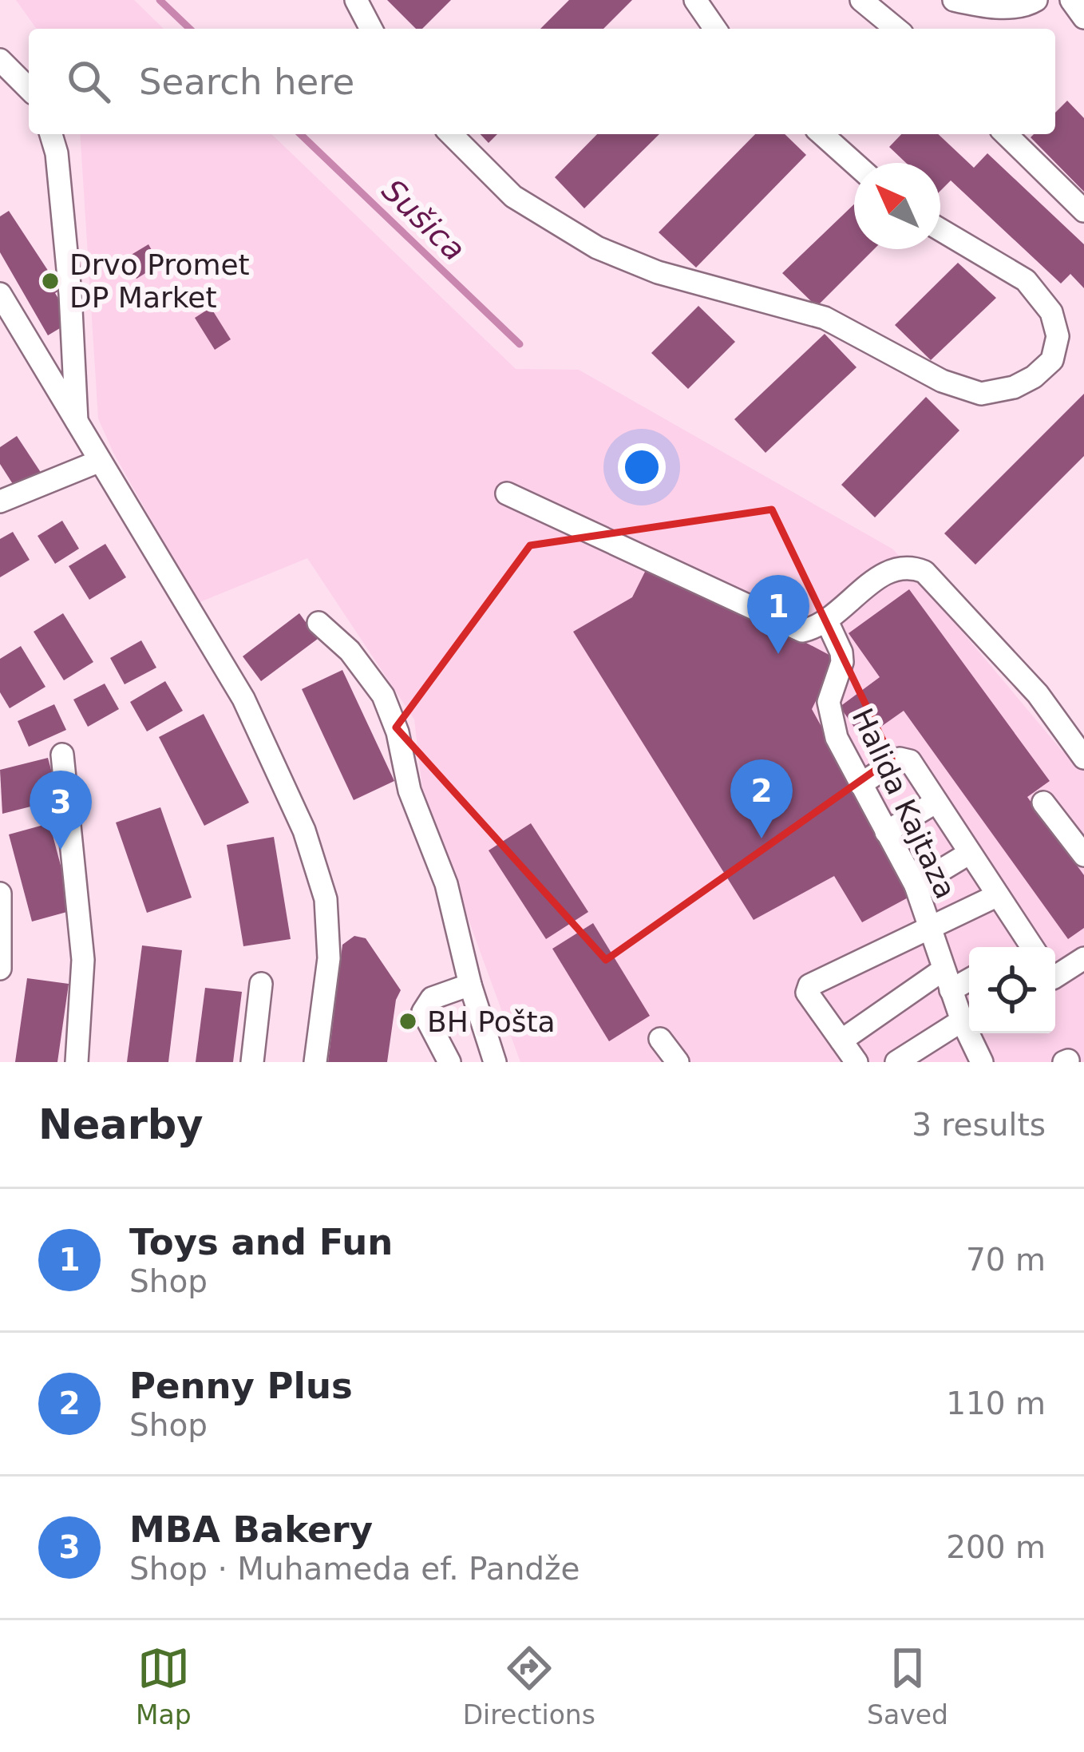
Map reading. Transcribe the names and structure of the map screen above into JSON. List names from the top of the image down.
{
  "streets": {
    "street": ["Halida Kajtaza"]
  },
  "water": ["Sušica"],
  "places": ["Drvo Promet DP Market", "BH Pošta"],
  "north": "top left",
  "page": {
    "search": "Search here",
    "pins": ["1", "2", "3"],
    "heading": ["Nearby", "3 results"],
    "list": [
      {
        "mark": "1",
        "name": "Toys and Fun",
        "note": "Shop",
        "value": "70 m"
      },
      {
        "mark": "2",
        "name": "Penny Plus",
        "note": "Shop",
        "value": "110 m"
      },
      {
        "mark": "3",
        "name": "MBA Bakery",
        "note": "Shop · Muhameda ef. Pandže",
        "value": "200 m"
      }
    ],
    "nav": ["Map", "Directions", "Saved"]
  }
}
